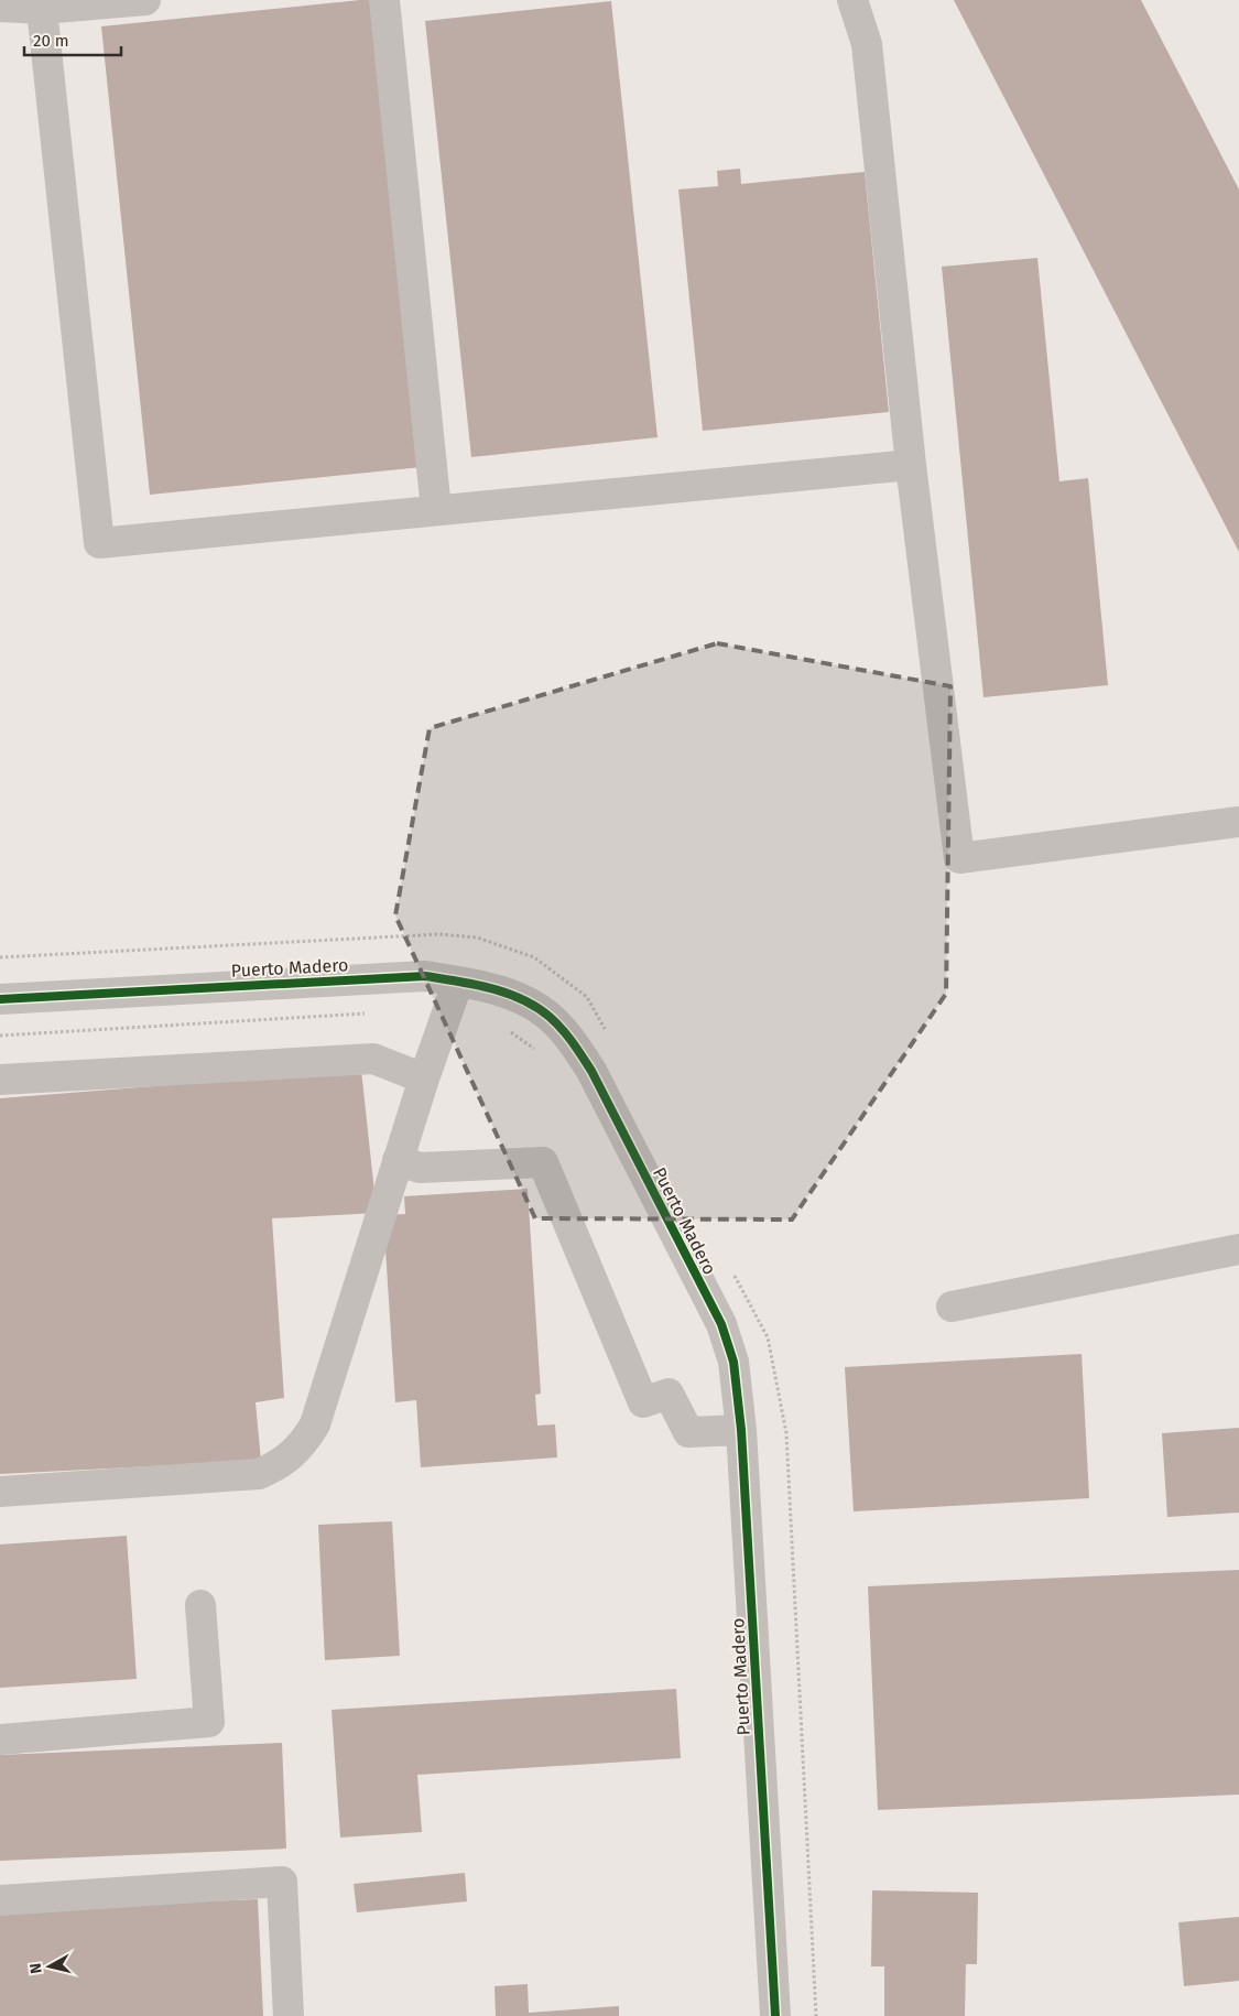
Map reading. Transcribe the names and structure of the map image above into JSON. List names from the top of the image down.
{
  "streets": {
    "street": ["Puerto Madero"]
  },
  "scale_bar": "20 m",
  "north": "left"
}
